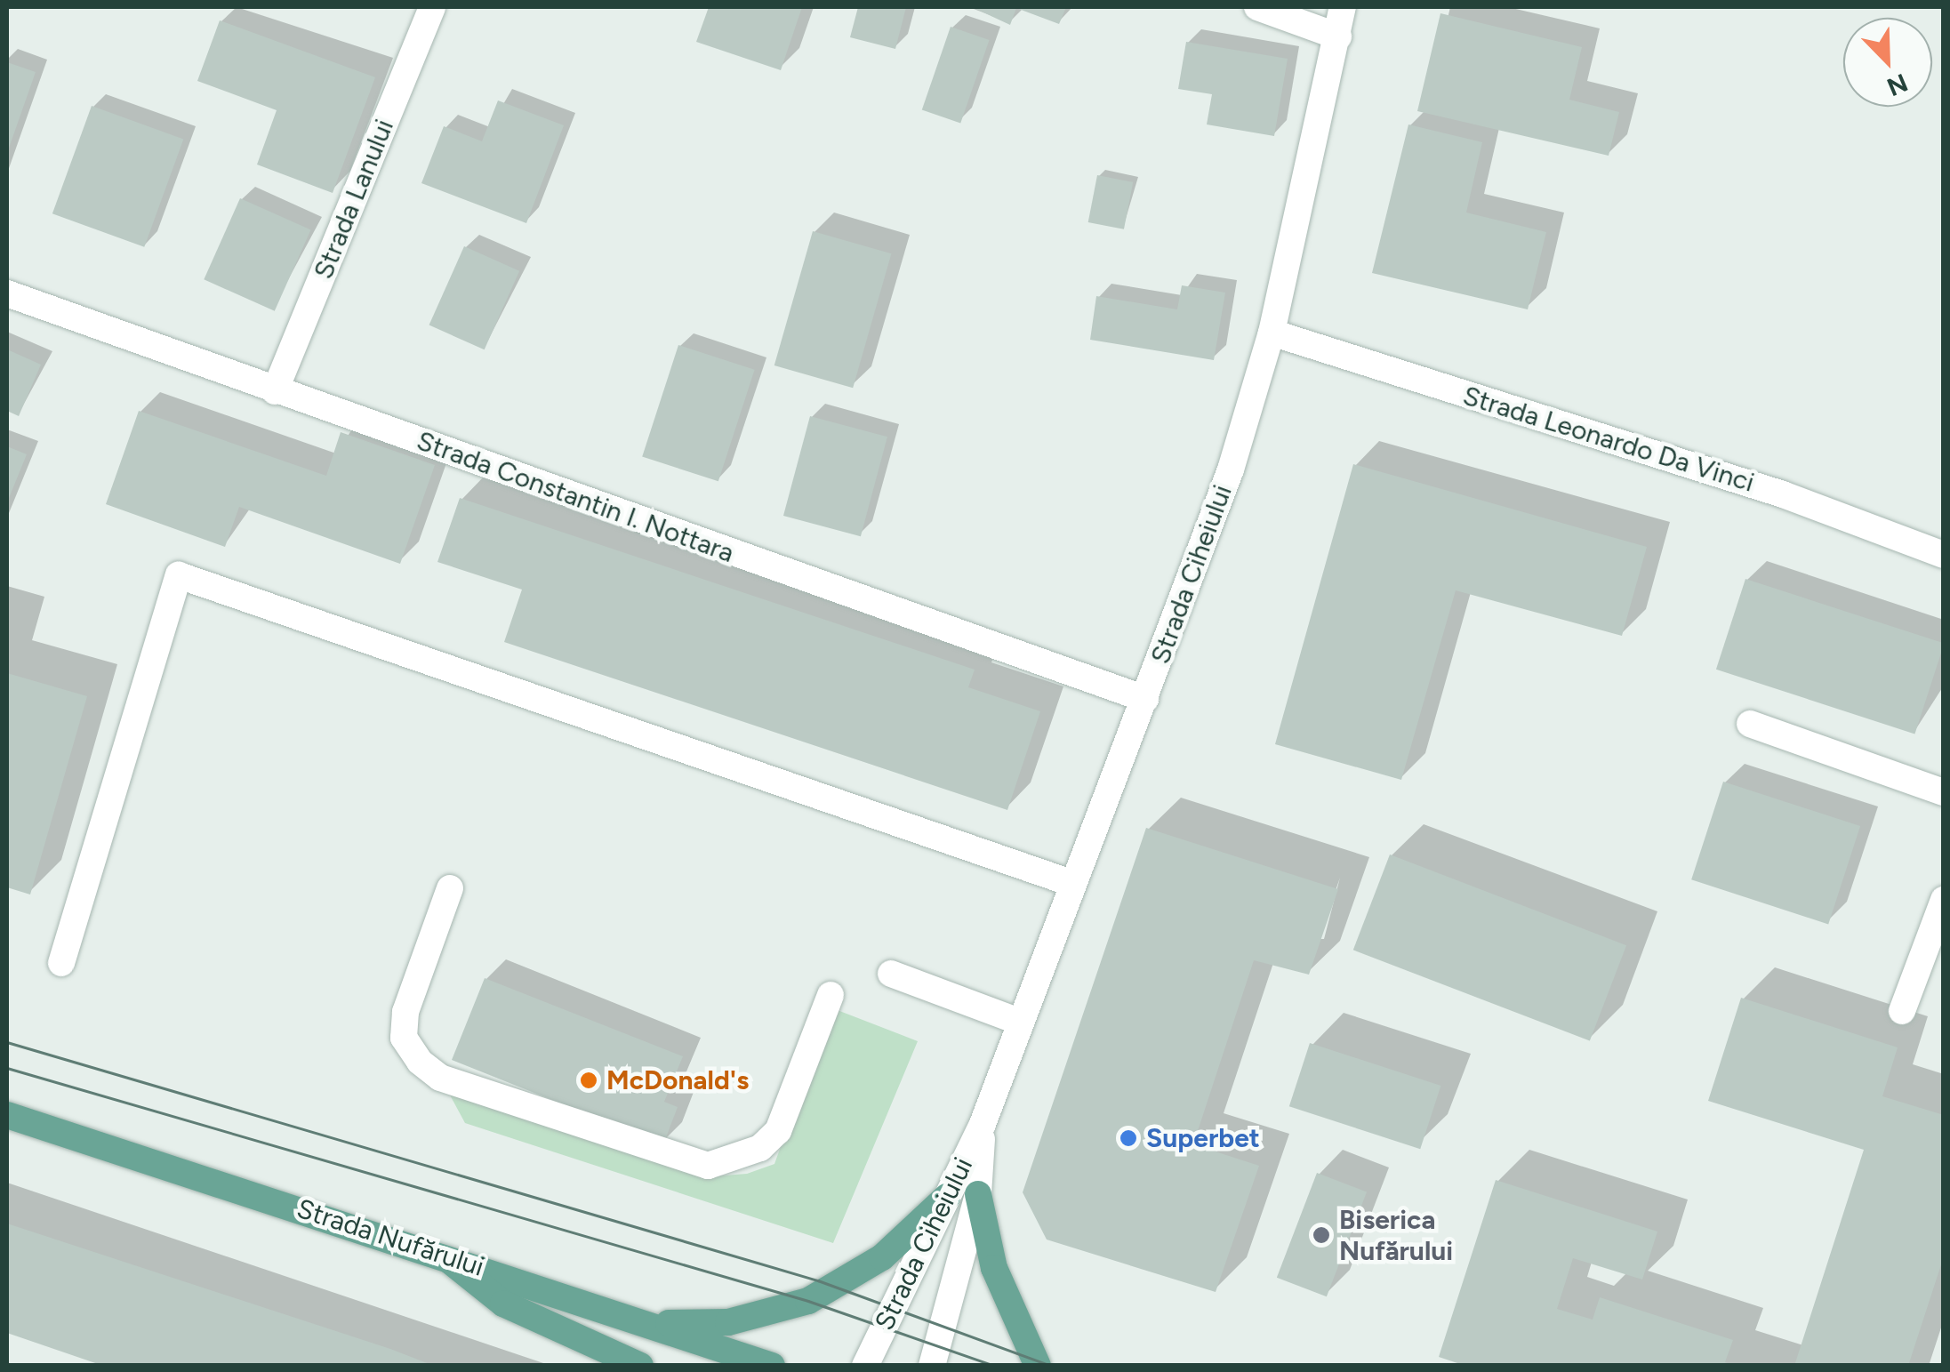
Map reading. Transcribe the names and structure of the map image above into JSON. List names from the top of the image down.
{
  "streets": {
    "main road": ["Strada Nufărului"],
    "street": [
      "Strada Lanului",
      "Strada Leonardo Da Vinci",
      "Strada Constantin I. Nottara",
      "Strada Ciheiului"
    ]
  },
  "crossings": [
    ["Strada Lanului", "Strada Constantin I. Nottara"],
    ["Strada Leonardo Da Vinci", "Strada Ciheiului"],
    ["Strada Constantin I. Nottara", "Strada Ciheiului"]
  ],
  "places": ["McDonald's", "Superbet", "Biserica Nufărului"],
  "north": "bottom right"
}
